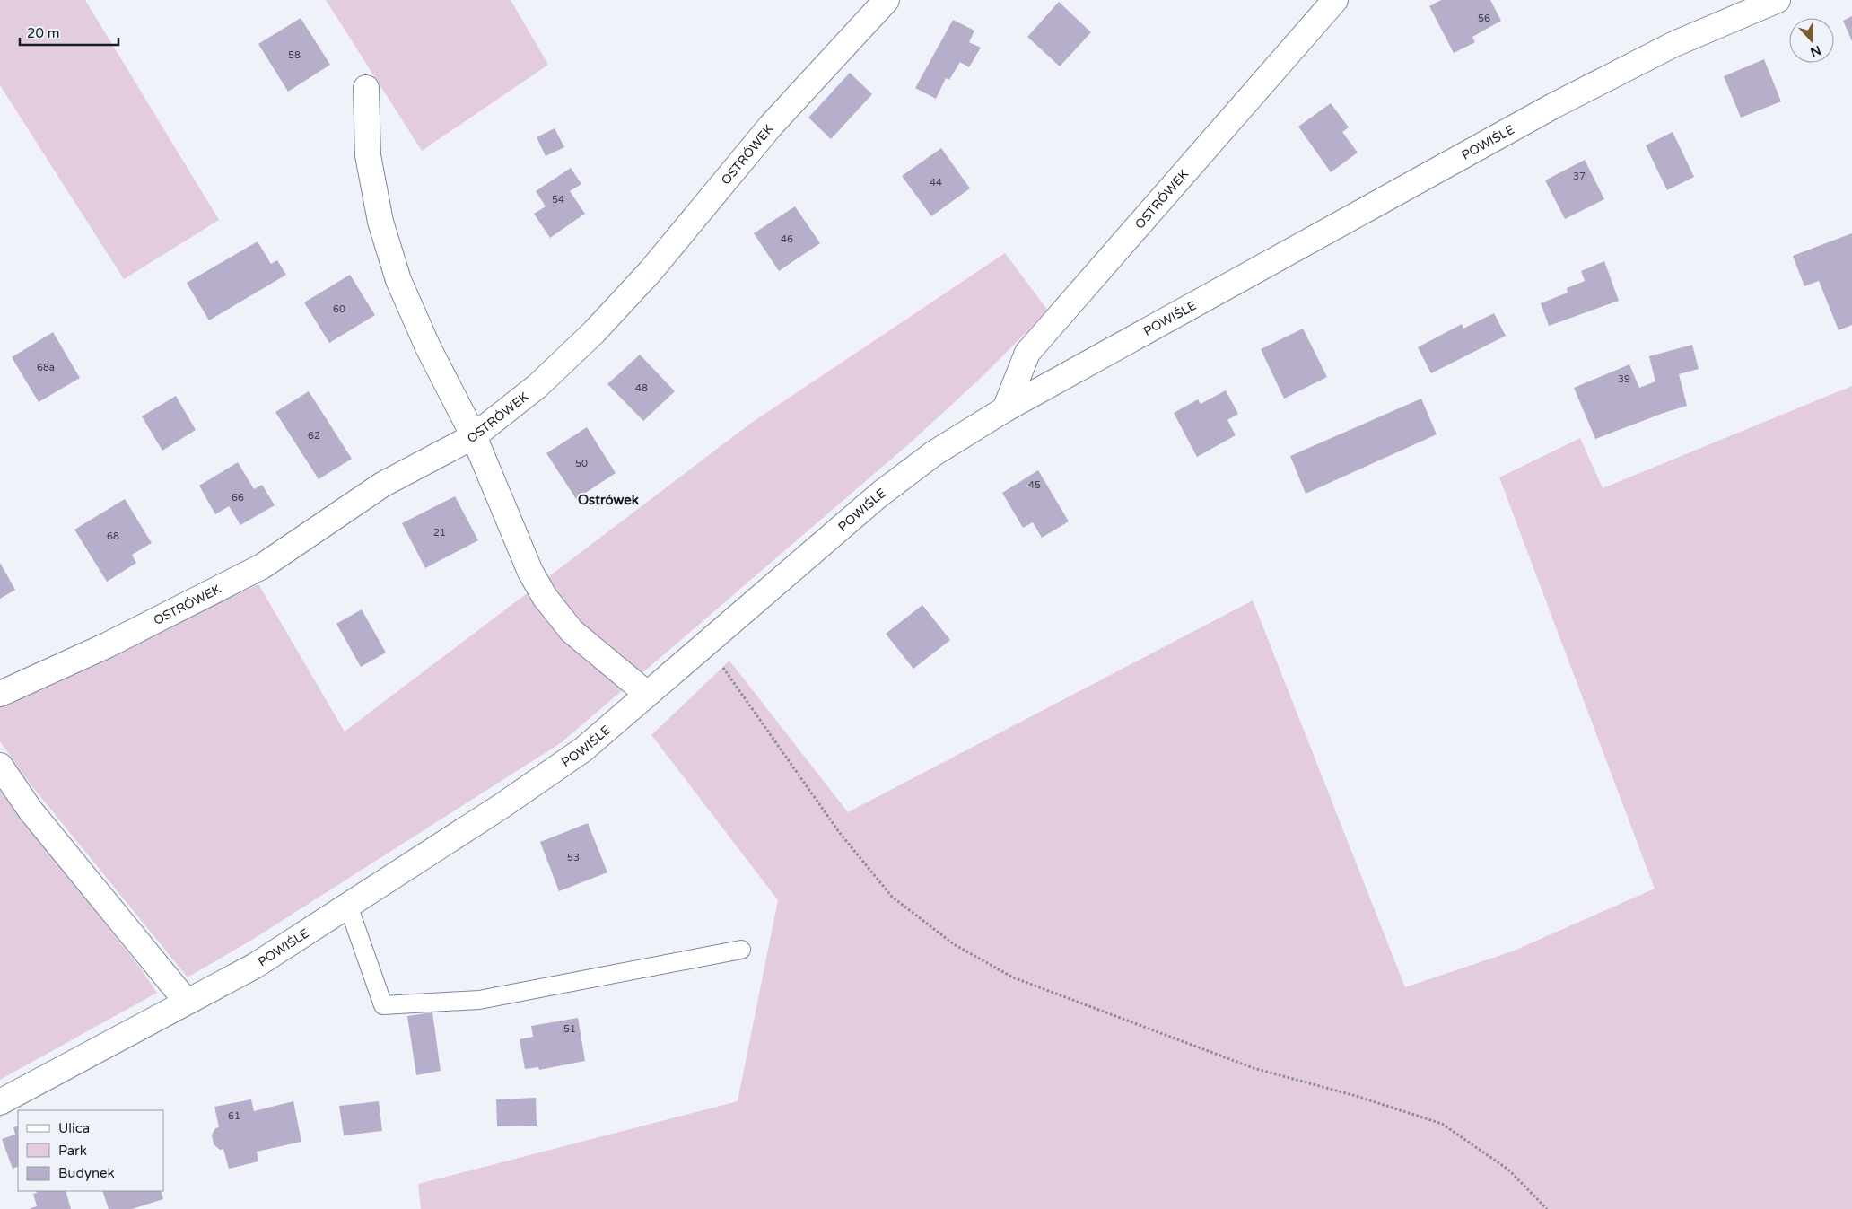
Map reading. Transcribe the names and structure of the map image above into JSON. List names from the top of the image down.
{
  "streets": {
    "street": ["POWIŚLE", "OSTRÓWEK"]
  },
  "crossings": [
    ["POWIŚLE", "OSTRÓWEK"]
  ],
  "districts": ["Ostrówek"],
  "house_numbers": [
    "56",
    "58",
    "37",
    "44",
    "54",
    "46",
    "60",
    "68a",
    "39",
    "48",
    "62",
    "50",
    "45",
    "66",
    "21",
    "68",
    "53",
    "51",
    "61"
  ],
  "legend": ["Ulica", "Park", "Budynek"],
  "scale_bar": "20 m",
  "north": "bottom"
}
